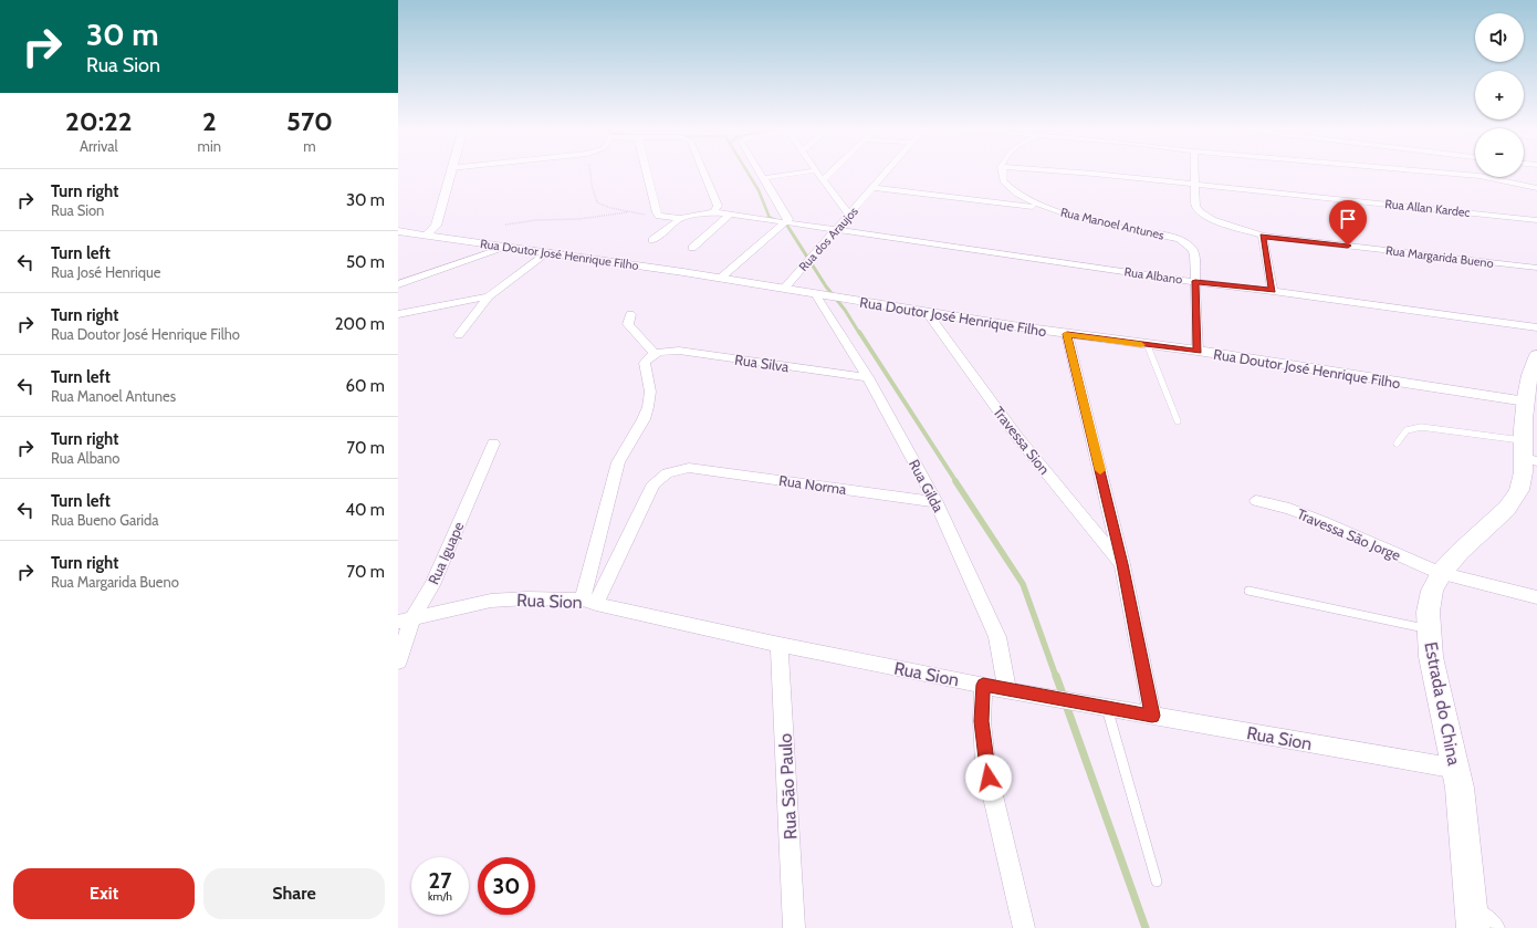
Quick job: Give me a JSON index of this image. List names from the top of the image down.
{
  "streets": {
    "main road": ["Estrada do China"],
    "street": [
      "Rua Allan Kardec",
      "Rua Manoel Antunes",
      "Rua dos Araujos",
      "Rua Doutor José Henrique Filho",
      "Rua Margarida Bueno",
      "Rua Albano",
      "Rua Silva",
      "Travessa Sion",
      "Rua Norma",
      "Rua Gilda",
      "Travessa São Jorge",
      "Rua Iguape",
      "Rua Sion",
      "Rua Sāo Paulo"
    ]
  },
  "crossings": [
    ["Rua Allan Kardec", "Rua Margarida Bueno"],
    ["Rua Manoel Antunes", "Rua Doutor José Henrique Filho"],
    ["Rua Manoel Antunes", "Rua Albano"],
    ["Rua dos Araujos", "Rua Doutor José Henrique Filho"],
    ["Rua dos Araujos", "Rua Albano"],
    ["Rua Doutor José Henrique Filho", "Travessa Sion"],
    ["Rua Doutor José Henrique Filho", "Rua Gilda"],
    ["Rua Doutor José Henrique Filho", "Estrada do China"],
    ["Rua Silva", "Rua Gilda"],
    ["Rua Norma", "Rua Gilda"],
    ["Rua Norma", "Rua Sion"],
    ["Rua Gilda", "Rua Sion"],
    ["Travessa São Jorge", "Estrada do China"],
    ["Rua Iguape", "Rua Sion"],
    ["Rua Sion", "Estrada do China"],
    ["Rua Sion", "Rua Sāo Paulo"]
  ],
  "page": {
    "turn": ["30 m", "Rua Sion"],
    "map_buttons": ["+", "−"],
    "eta": [
      "20:22",
      "Arrival",
      "2",
      "min",
      "570",
      "m"
    ],
    "list": [
      {
        "name": "Turn right",
        "note": "Rua Sion",
        "value": "30 m"
      },
      {
        "name": "Turn left",
        "note": "Rua José Henrique",
        "value": "50 m"
      },
      {
        "name": "Turn right",
        "note": "Rua Doutor José Henrique Filho",
        "value": "200 m"
      },
      {
        "name": "Turn left",
        "note": "Rua Manoel Antunes",
        "value": "60 m"
      },
      {
        "name": "Turn right",
        "note": "Rua Albano",
        "value": "70 m"
      },
      {
        "name": "Turn left",
        "note": "Rua Bueno Garida",
        "value": "40 m"
      },
      {
        "name": "Turn right",
        "note": "Rua Margarida Bueno",
        "value": "70 m"
      }
    ],
    "speed": "27 km/h",
    "limit": "30",
    "buttons": ["Exit", "Share"]
  }
}
